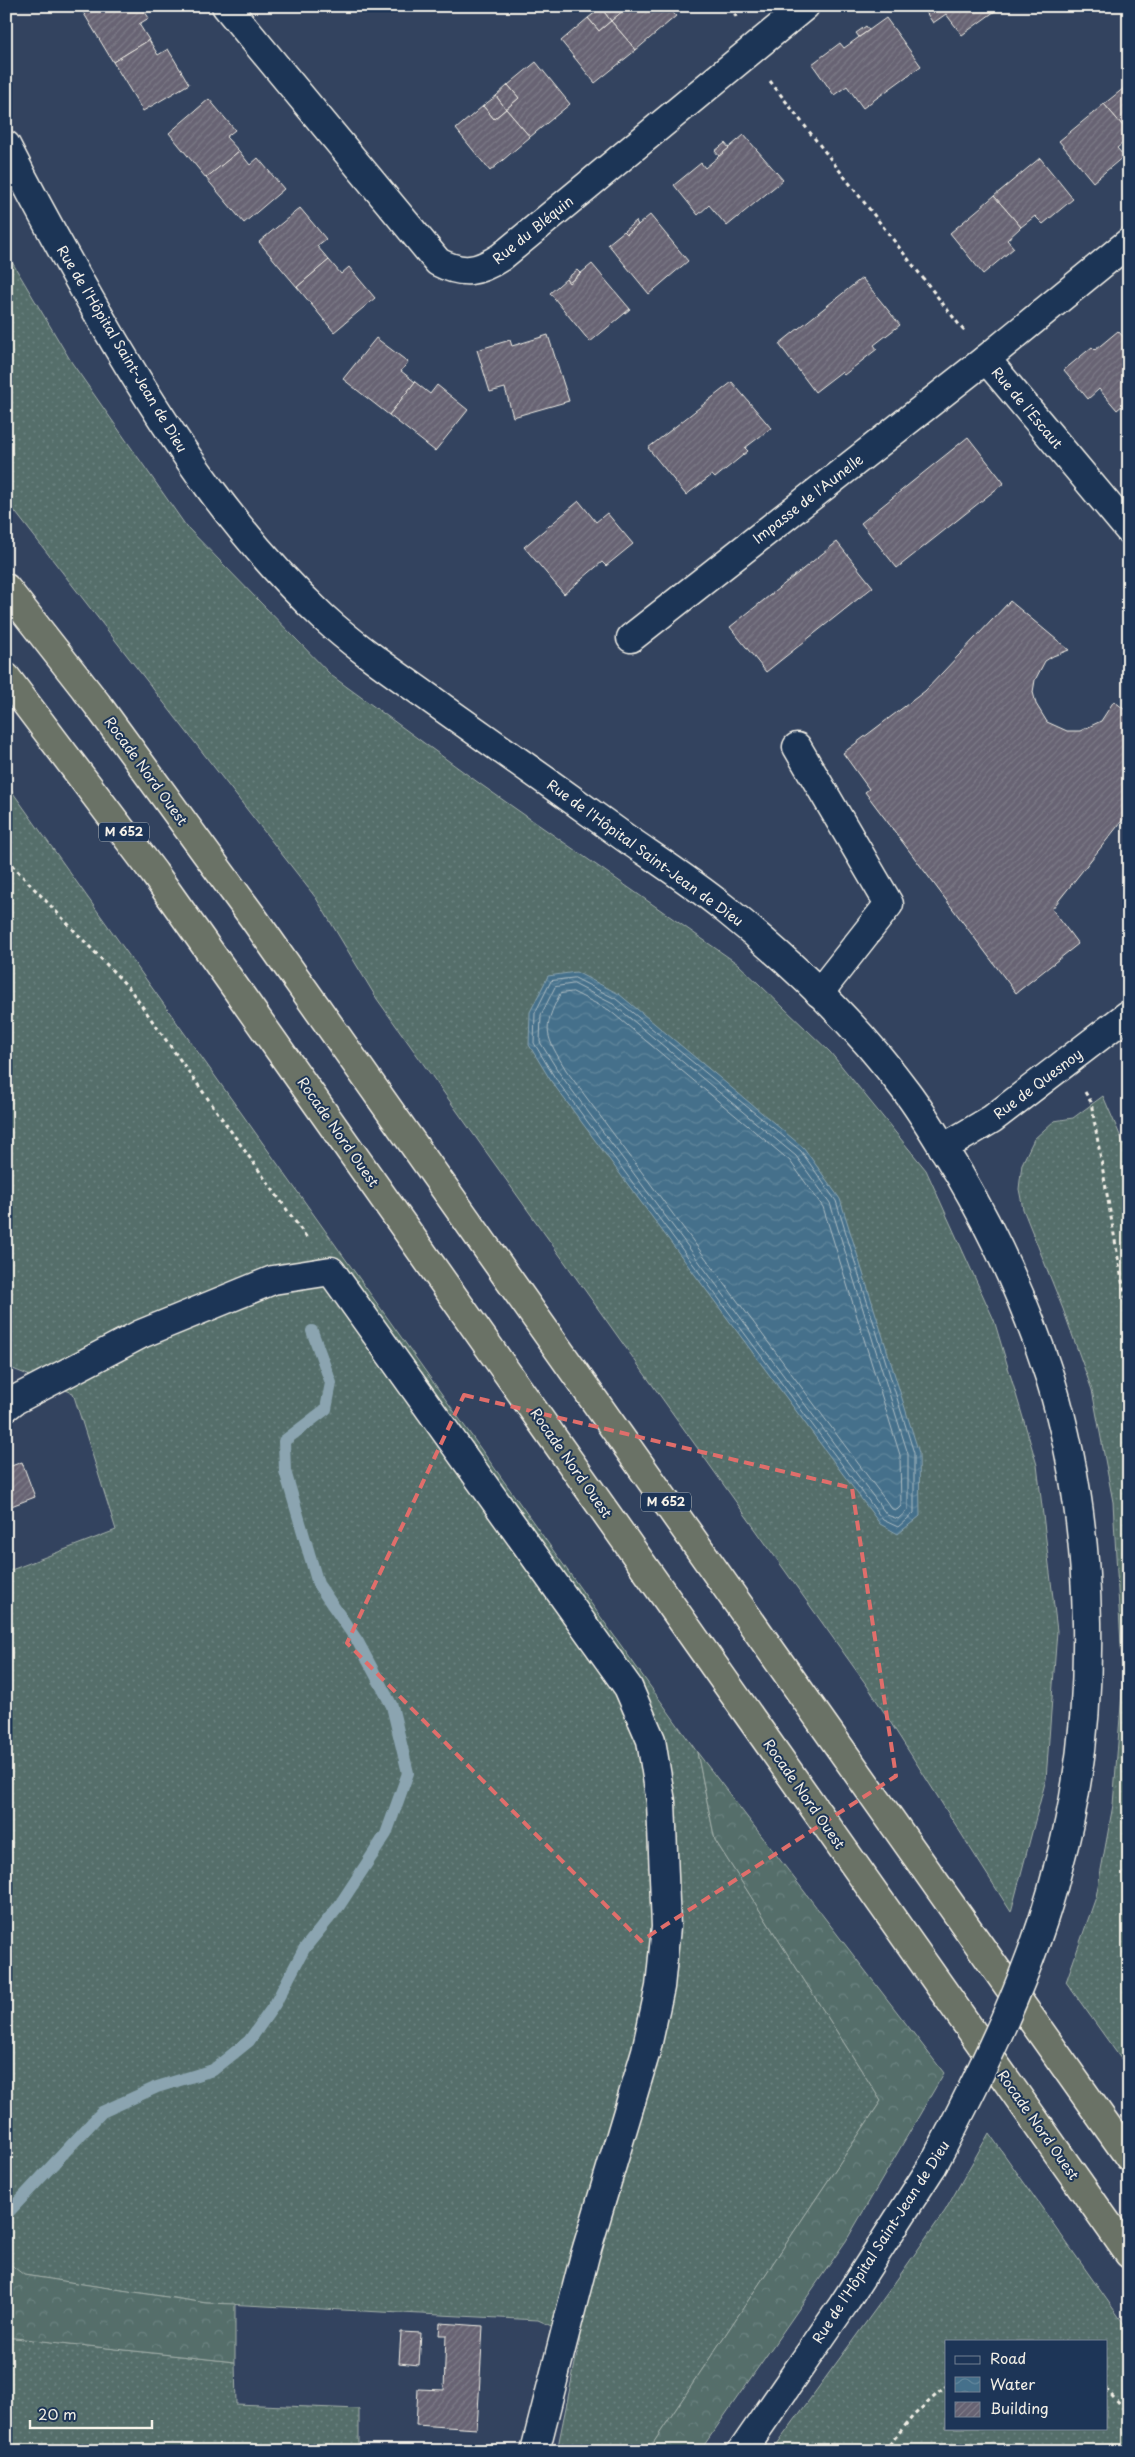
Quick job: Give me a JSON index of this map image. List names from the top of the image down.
{
  "streets": {
    "highway": ["Rocade Nord Ouest", "M 652"],
    "street": [
      "Rue du Bléquin",
      "Rue de l'Hôpital Saint-Jean de Dieu",
      "Rue de l'Escaut",
      "Impasse de l'Aunelle",
      "Rue de Quesnoy"
    ]
  },
  "crossings": [
    ["Rue de l'Hôpital Saint-Jean de Dieu", "Rue de Quesnoy"],
    ["Rue de l'Escaut", "Impasse de l'Aunelle"]
  ],
  "legend": ["Road", "Water", "Building"],
  "scale_bar": "20 m"
}
